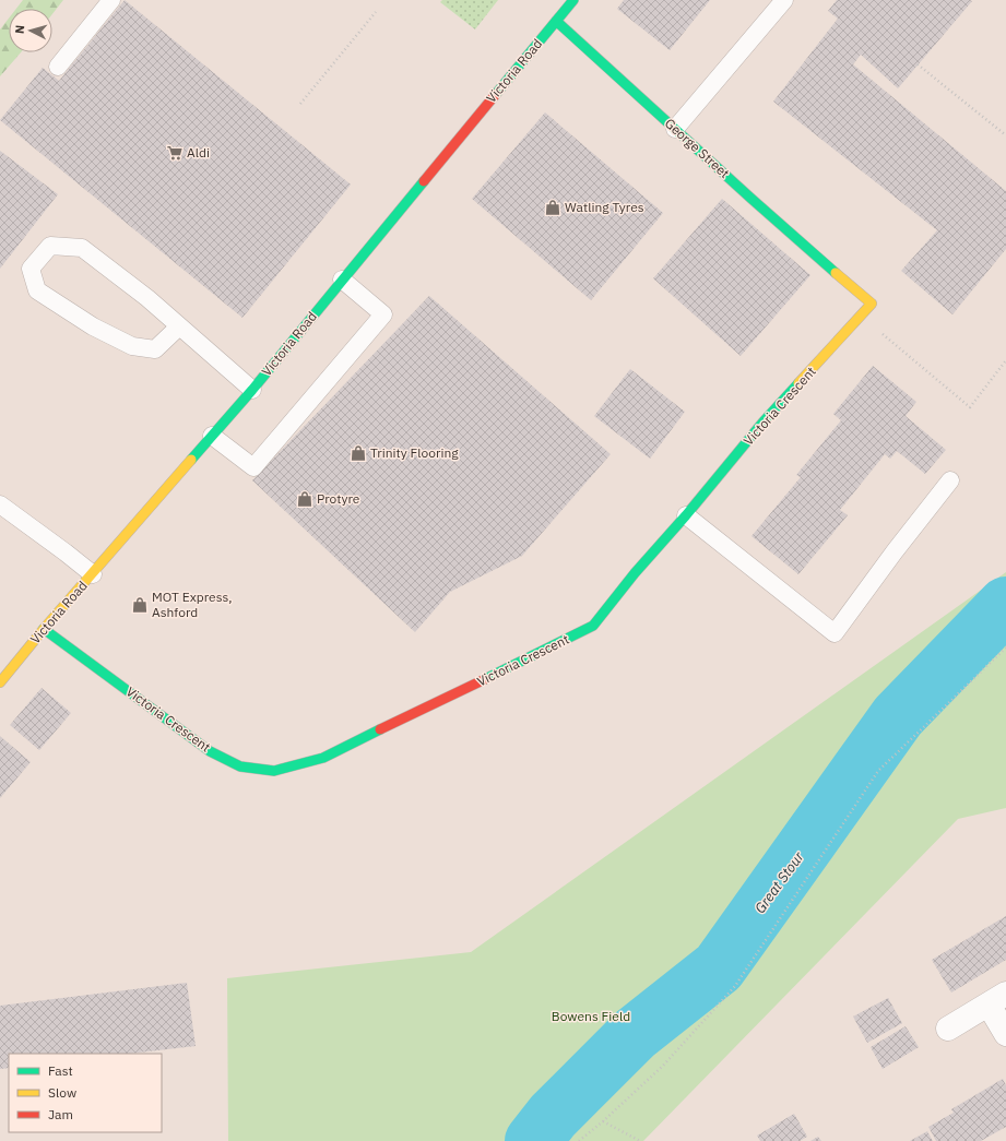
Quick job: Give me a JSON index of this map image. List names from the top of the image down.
{
  "streets": {
    "street": ["Victoria Road", "George Street", "Victoria Crescent"]
  },
  "crossings": [
    ["Victoria Road", "George Street"],
    ["Victoria Road", "Victoria Crescent"],
    ["George Street", "Victoria Crescent"]
  ],
  "water": ["Great Stour"],
  "parks": ["Bowens Field"],
  "places": {
    "supermarket": ["Aldi"],
    "shop": [
      "Watling Tyres",
      "Trinity Flooring",
      "Protyre",
      "MOT Express, Ashford"
    ]
  },
  "legend": ["Fast", "Slow", "Jam"],
  "north": "left"
}
